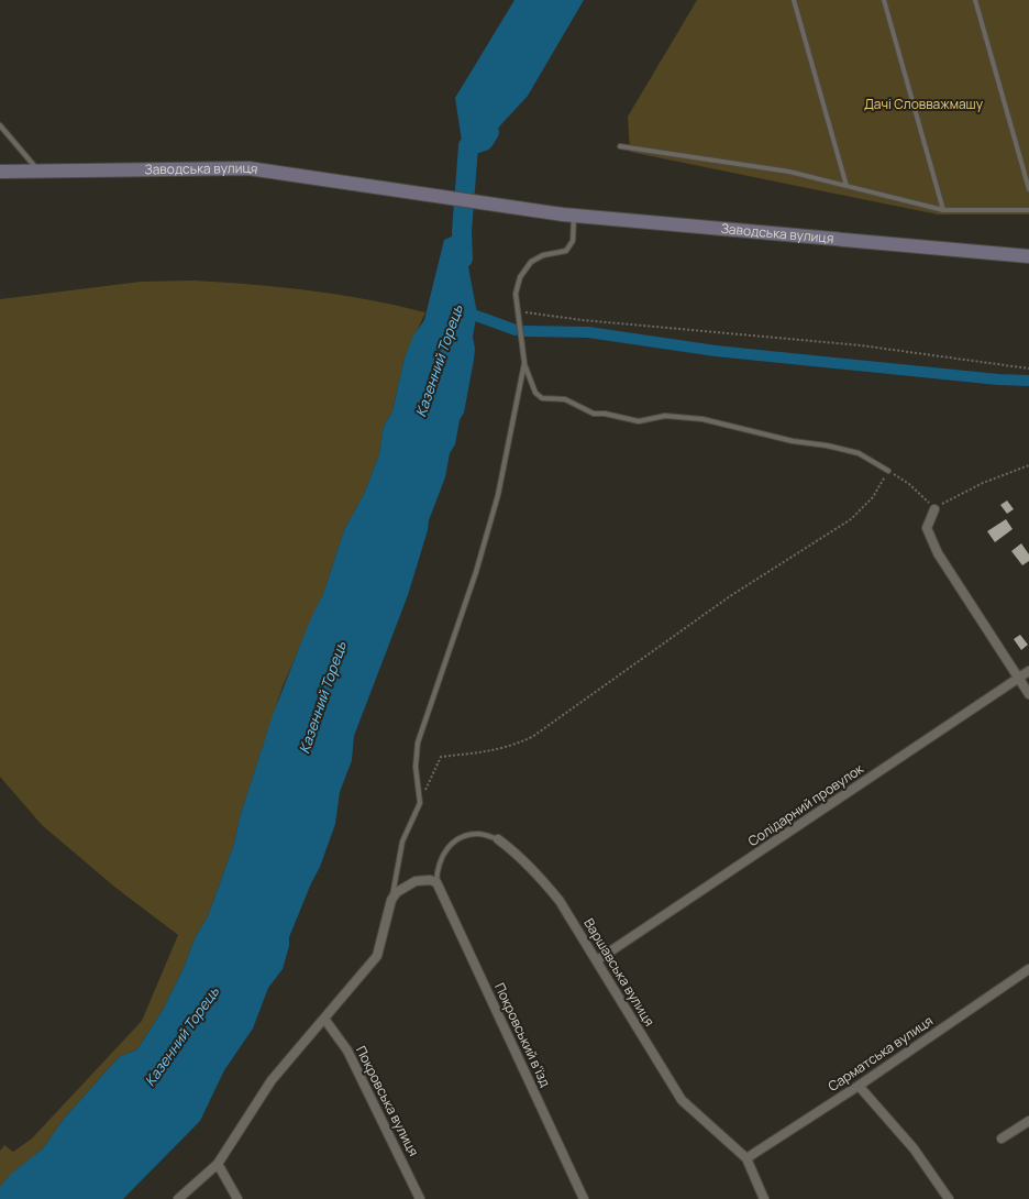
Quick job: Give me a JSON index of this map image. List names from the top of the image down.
{
  "streets": {
    "street": [
      "Заводська вулиця",
      "Солідарний провулок",
      "Варшавська вулиця",
      "Покровський в'їзд",
      "Сарматська вулиця",
      "Покровська вулиця"
    ]
  },
  "crossings": [
    ["Солідарний провулок", "Варшавська вулиця"],
    ["Варшавська вулиця", "Покровський в'їзд"],
    ["Варшавська вулиця", "Сарматська вулиця"]
  ],
  "water": ["Казенний Торець"],
  "parks": ["Дачі Словважмашу"]
}
